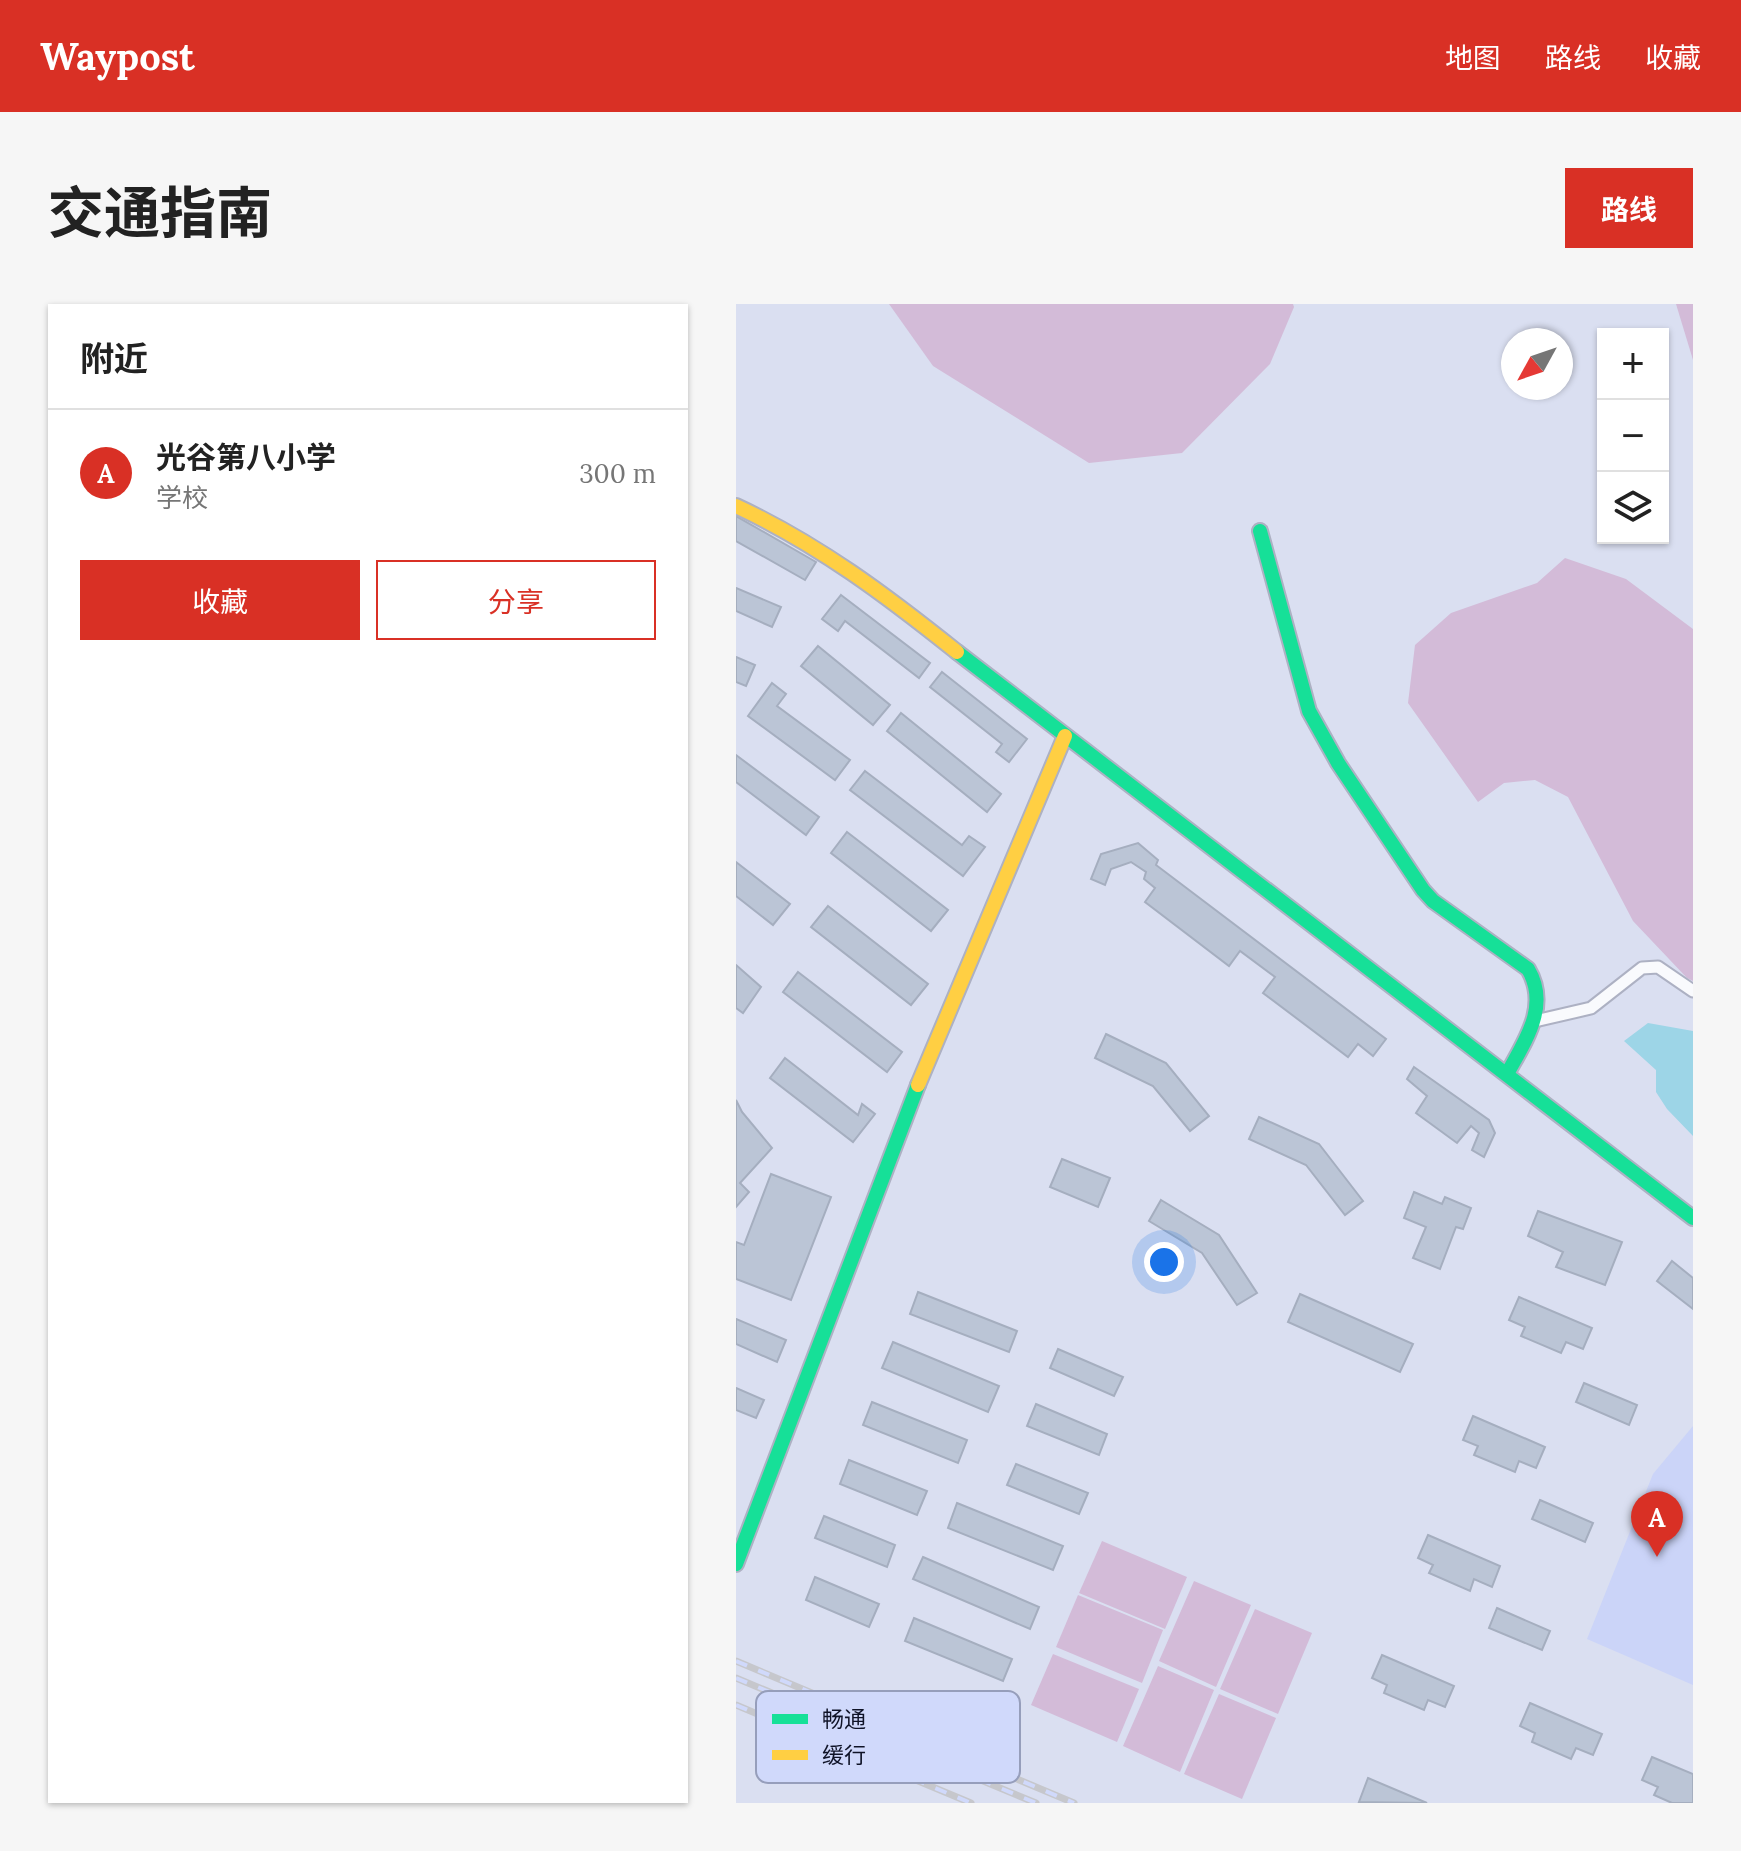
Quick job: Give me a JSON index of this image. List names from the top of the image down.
{
  "legend": ["畅通", "缓行"],
  "north": "bottom left",
  "page": {
    "header": "Waypost",
    "nav": ["地图", "路线", "收藏"],
    "title": "交通指南",
    "buttons": [
      "路线",
      ["收藏", "分享"]
    ],
    "heading": "附近",
    "map_buttons": ["+", "−"],
    "list": [
      {
        "mark": "A",
        "name": "光谷第八小学",
        "note": "学校",
        "value": "300 m"
      }
    ],
    "pins": "A"
  }
}
